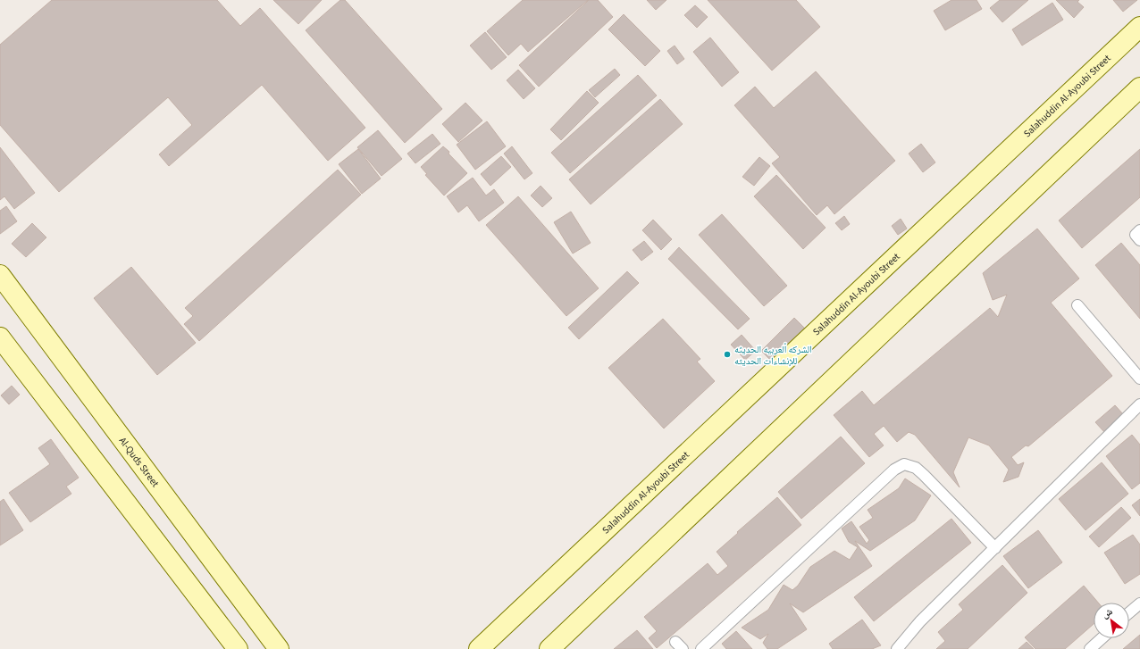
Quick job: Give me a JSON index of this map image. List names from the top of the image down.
{
  "streets": {
    "street": ["Salahuddin Al-Ayoubi Street", "Al-Quds Street"]
  },
  "places": ["الشركه ألعربيه الحديثه للإنشاءات الحديثه"],
  "north": "top left"
}
